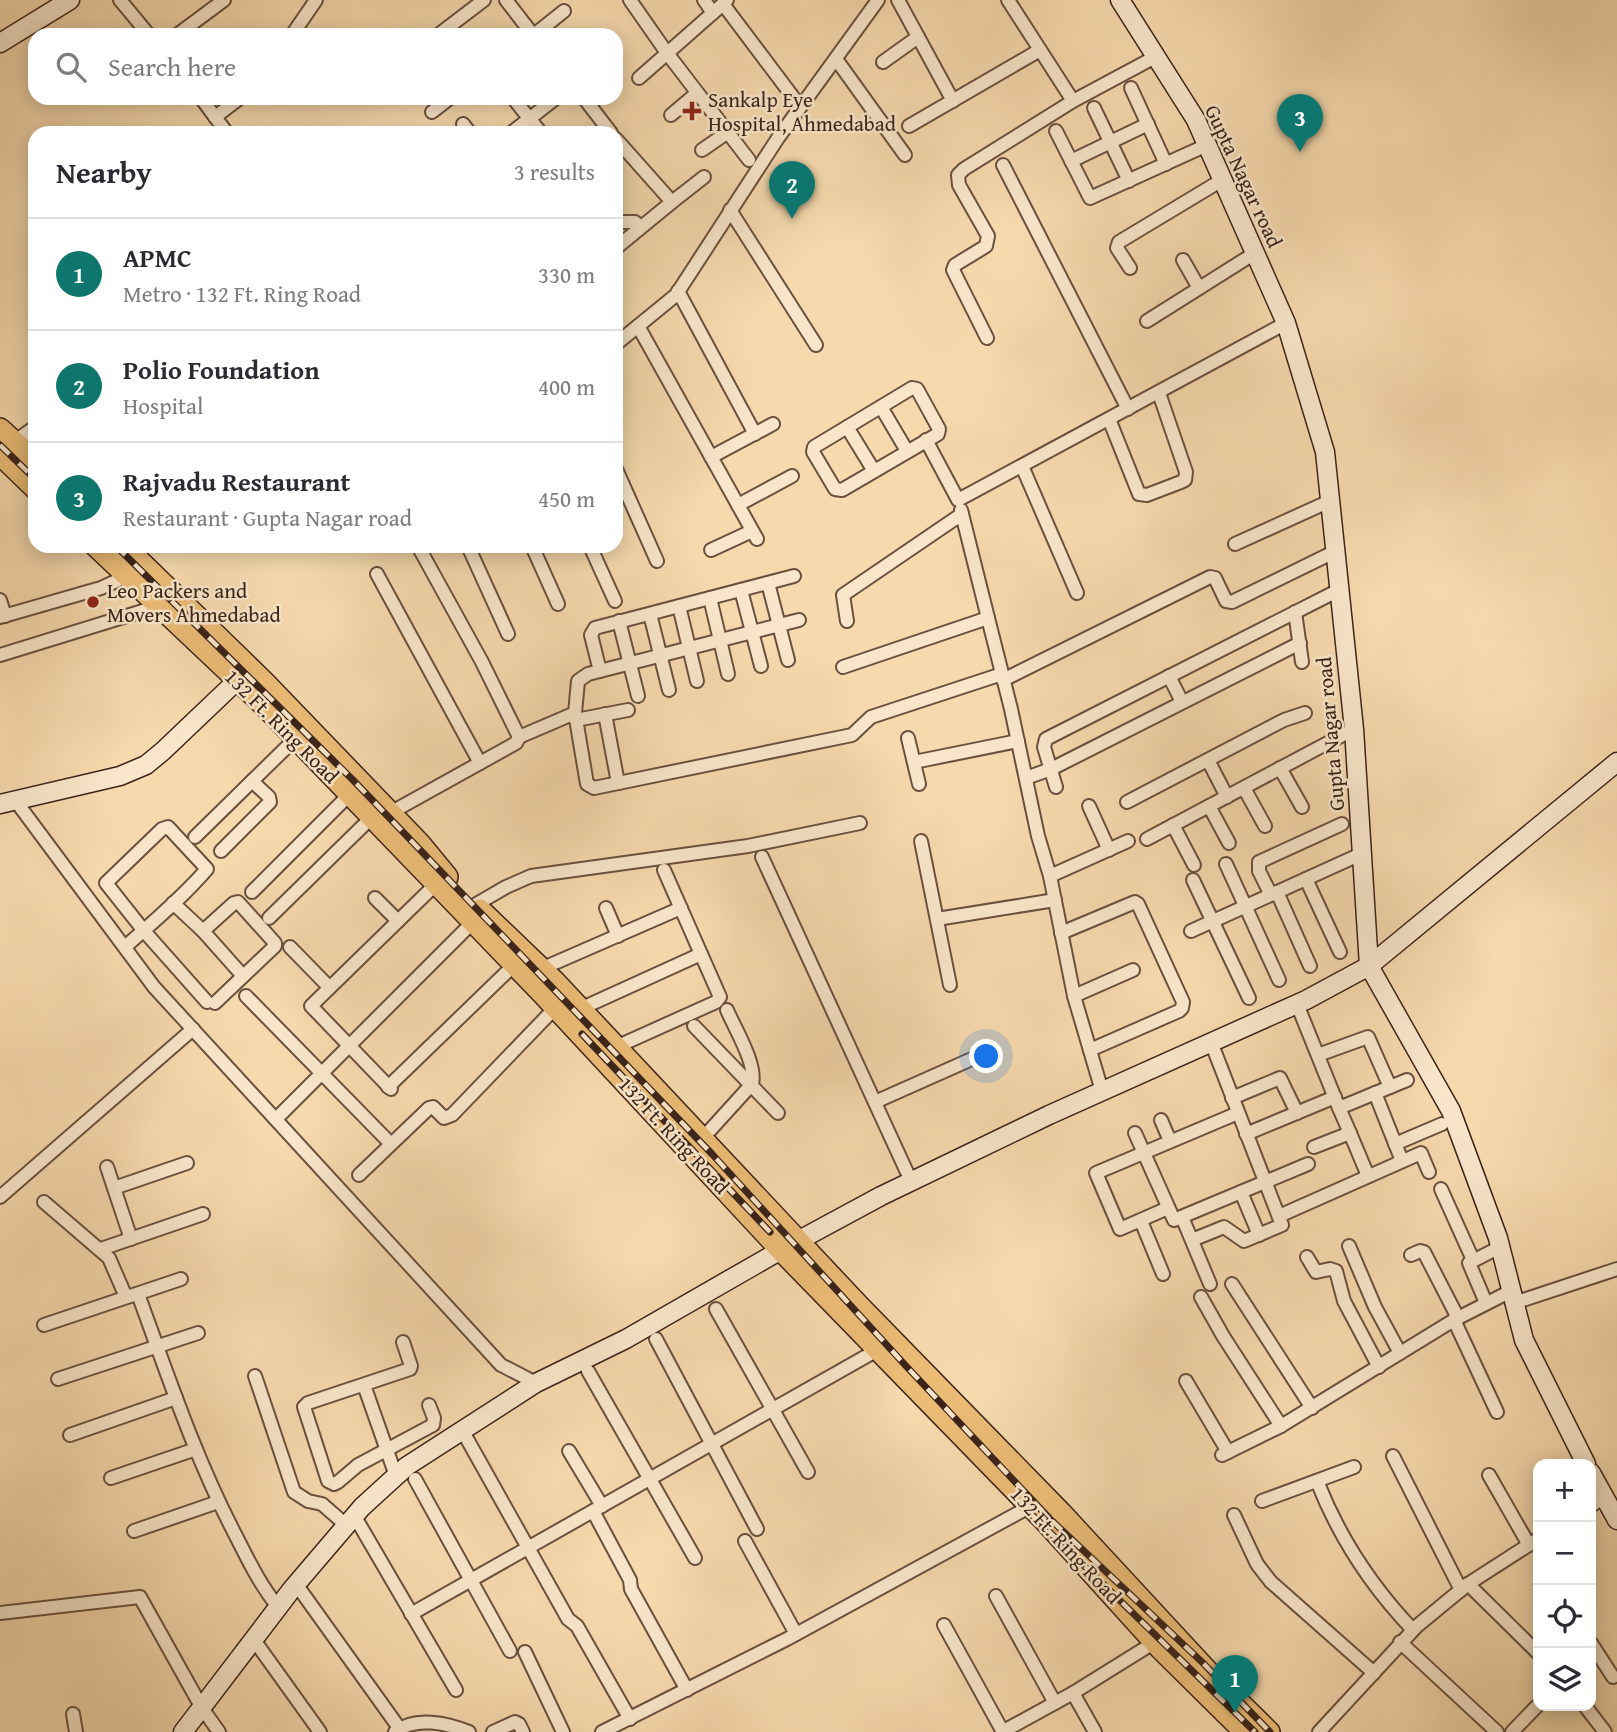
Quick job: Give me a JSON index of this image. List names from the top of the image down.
{
  "streets": {
    "main road": ["132 Ft. Ring Road"],
    "street": ["Gupta Nagar road"]
  },
  "places": {
    "health": ["Sankalp Eye Hospital, Ahmedabad"],
    "other": ["Leo Packers and Movers Ahmedabad"]
  },
  "page": {
    "search": "Search here",
    "pins": ["3", "2", "1"],
    "heading": ["Nearby", "3 results"],
    "list": [
      {
        "mark": "1",
        "name": "APMC",
        "note": "Metro · 132 Ft. Ring Road",
        "value": "330 m"
      },
      {
        "mark": "2",
        "name": "Polio Foundation",
        "note": "Hospital",
        "value": "400 m"
      },
      {
        "mark": "3",
        "name": "Rajvadu Restaurant",
        "note": "Restaurant · Gupta Nagar road",
        "value": "450 m"
      }
    ],
    "map_buttons": ["+", "−"]
  }
}
